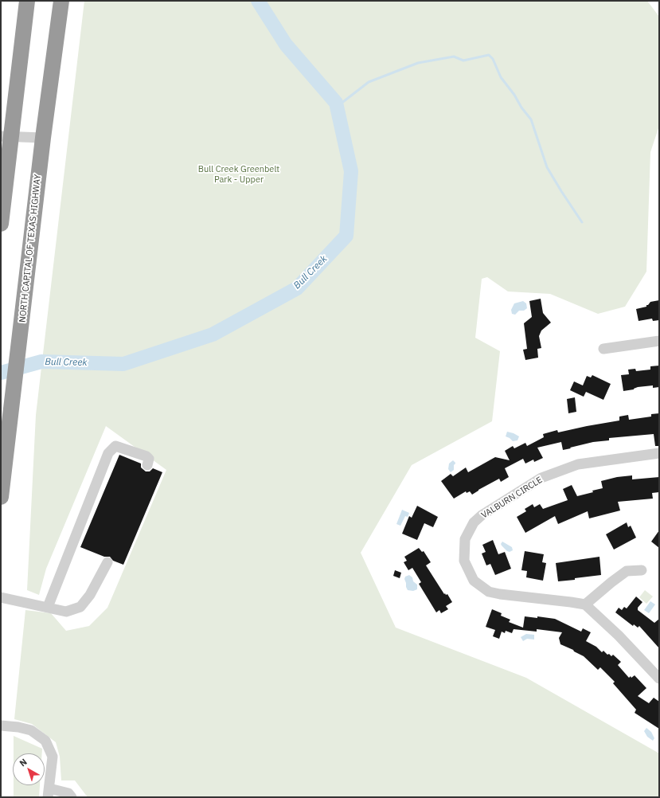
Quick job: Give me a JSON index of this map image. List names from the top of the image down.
{
  "streets": {
    "highway": ["NORTH CAPITAL OF TEXAS HIGHWAY"],
    "street": ["VALBURN CIRCLE"]
  },
  "water": ["Bull Creek"],
  "parks": ["Bull Creek Greenbelt Park - Upper"],
  "north": "top left"
}
